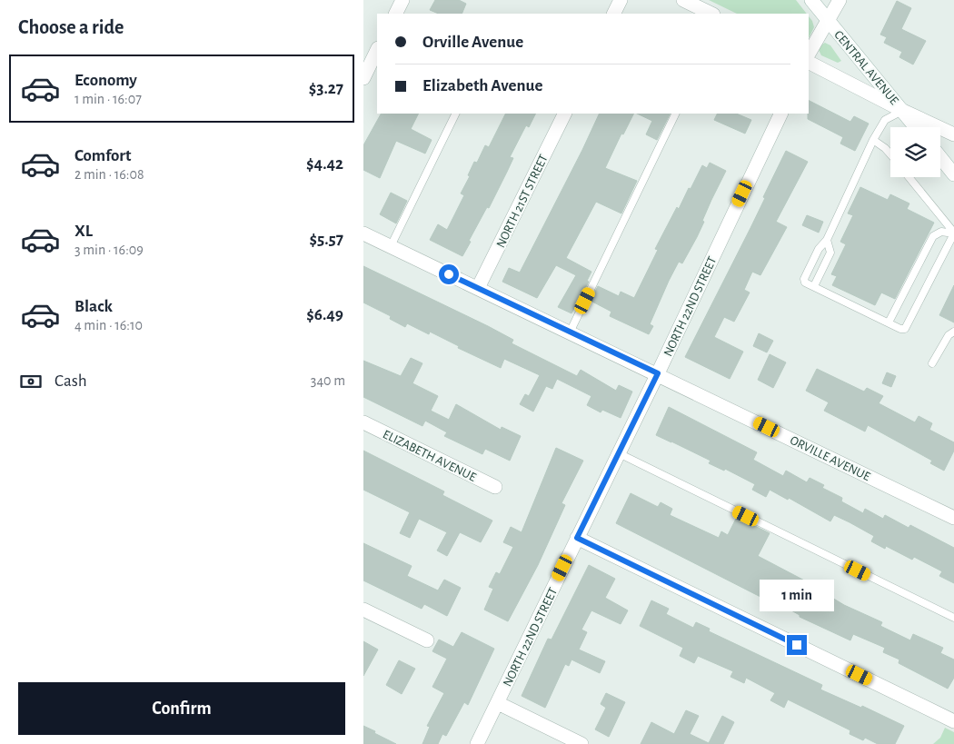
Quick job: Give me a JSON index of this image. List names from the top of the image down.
{
  "streets": {
    "street": [
      "CENTRAL AVENUE",
      "NORTH 21ST STREET",
      "NORTH 22ND STREET",
      "ELIZABETH AVENUE",
      "ORVILLE AVENUE"
    ]
  },
  "crossings": [
    ["NORTH 21ST STREET", "ORVILLE AVENUE"],
    ["NORTH 22ND STREET", "ORVILLE AVENUE"]
  ],
  "page": {
    "heading": "Choose a ride",
    "banner": ["Orville Avenue", "Elizabeth Avenue"],
    "list": [
      {
        "name": "Economy",
        "note": "1 min · 16:07",
        "value": "$3.27"
      },
      {
        "name": "Comfort",
        "note": "2 min · 16:08",
        "value": "$4.42"
      },
      {
        "name": "XL",
        "note": "3 min · 16:09",
        "value": "$5.57"
      },
      {
        "name": "Black",
        "note": "4 min · 16:10",
        "value": "$6.49"
      }
    ],
    "pay": ["Cash", "340 m"],
    "bubble": "1 min",
    "buttons": "Confirm"
  }
}
